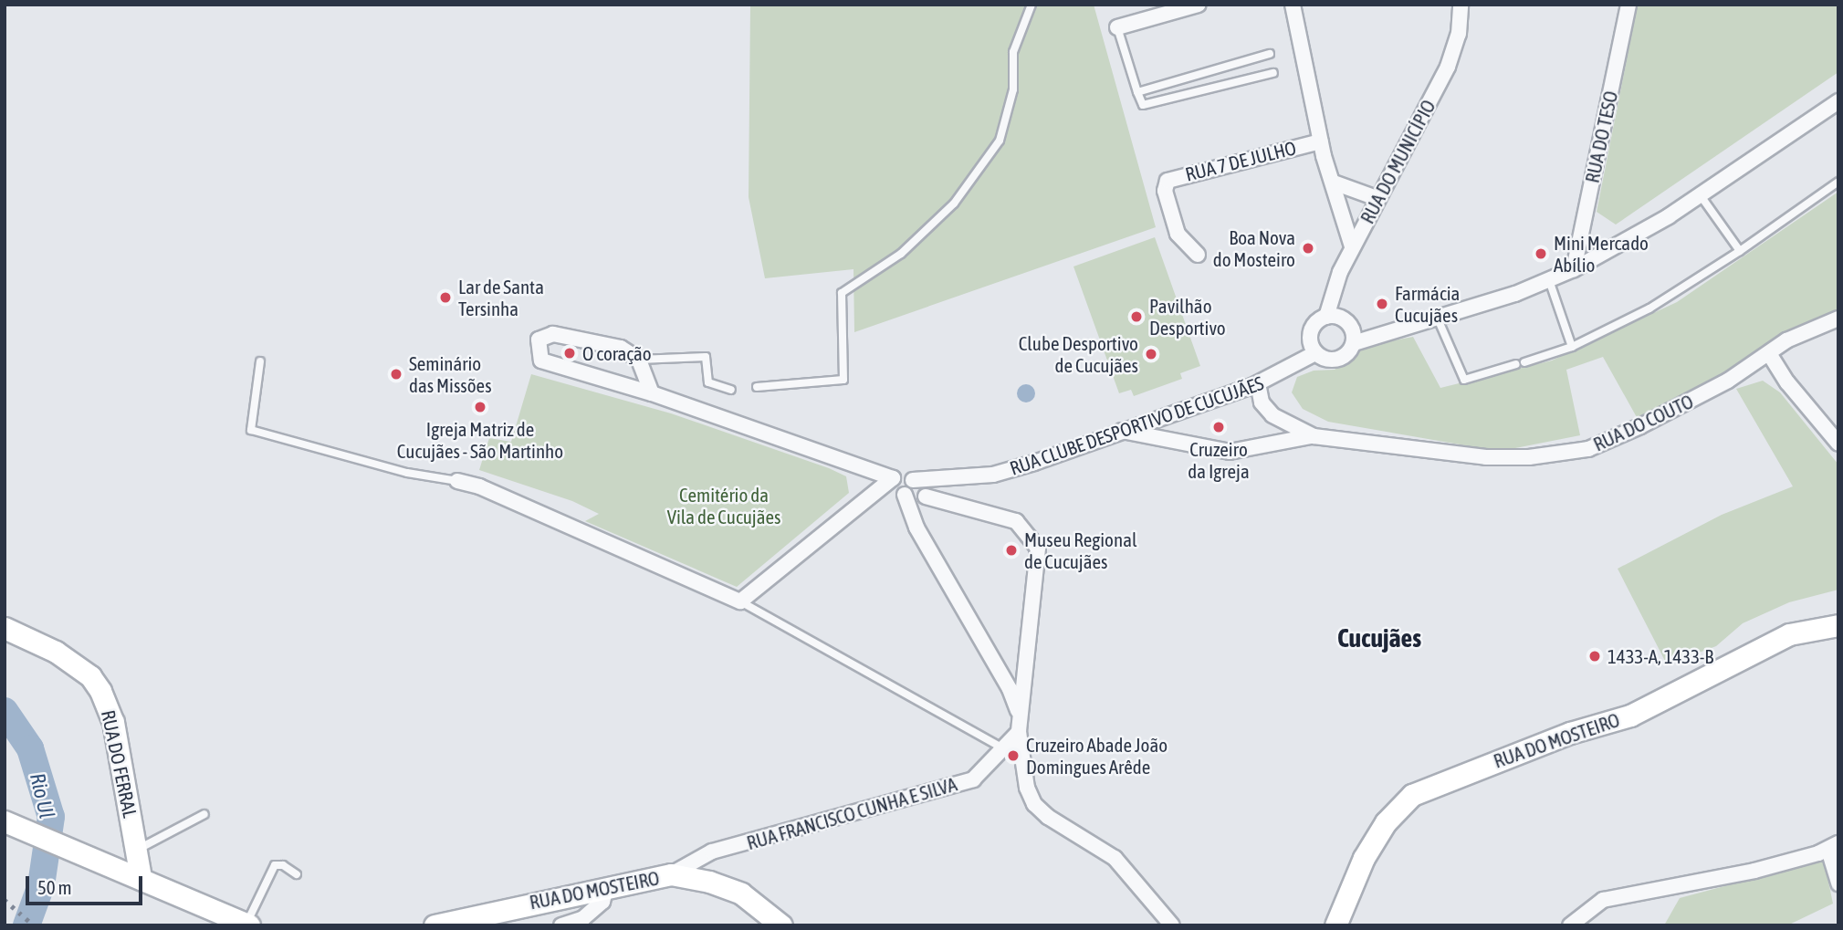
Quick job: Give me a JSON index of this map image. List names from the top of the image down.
{
  "streets": {
    "main road": ["RUA DO MOSTEIRO", "RUA DO FERRAL"],
    "street": [
      "RUA DO TESO",
      "RUA 7 DE JULHO",
      "RUA DO MUNICÍPIO",
      "RUA DO COUTO",
      "RUA CLUBE DESPORTIVO DE CUCUJÃES",
      "RUA FRANCISCO CUNHA E SILVA"
    ]
  },
  "crossings": [
    ["RUA DO MUNICÍPIO", "RUA CLUBE DESPORTIVO DE CUCUJÃES"],
    ["RUA DO COUTO", "RUA CLUBE DESPORTIVO DE CUCUJÃES"],
    ["RUA DO MOSTEIRO", "RUA FRANCISCO CUNHA E SILVA"]
  ],
  "districts": ["Cucujães"],
  "water": ["Rio Ul"],
  "parks": ["Cemitério da Vila de Cucujães"],
  "places": [
    "Boa Nova do Mosteiro",
    "Mini Mercado Abílio",
    "Lar de Santa Tersinha",
    "Farmácia Cucujães",
    "Pavilhão Desportivo",
    "O coração",
    "Clube Desportivo de Cucujães",
    "Seminário das Missões",
    "Igreja Matriz de Cucujães - São Martinho",
    "Cruzeiro da Igreja",
    "Museu Regional de Cucujães",
    "1433-A, 1433-B",
    "Cruzeiro Abade João Domingues Arêde"
  ],
  "scale_bar": "50 m"
}
